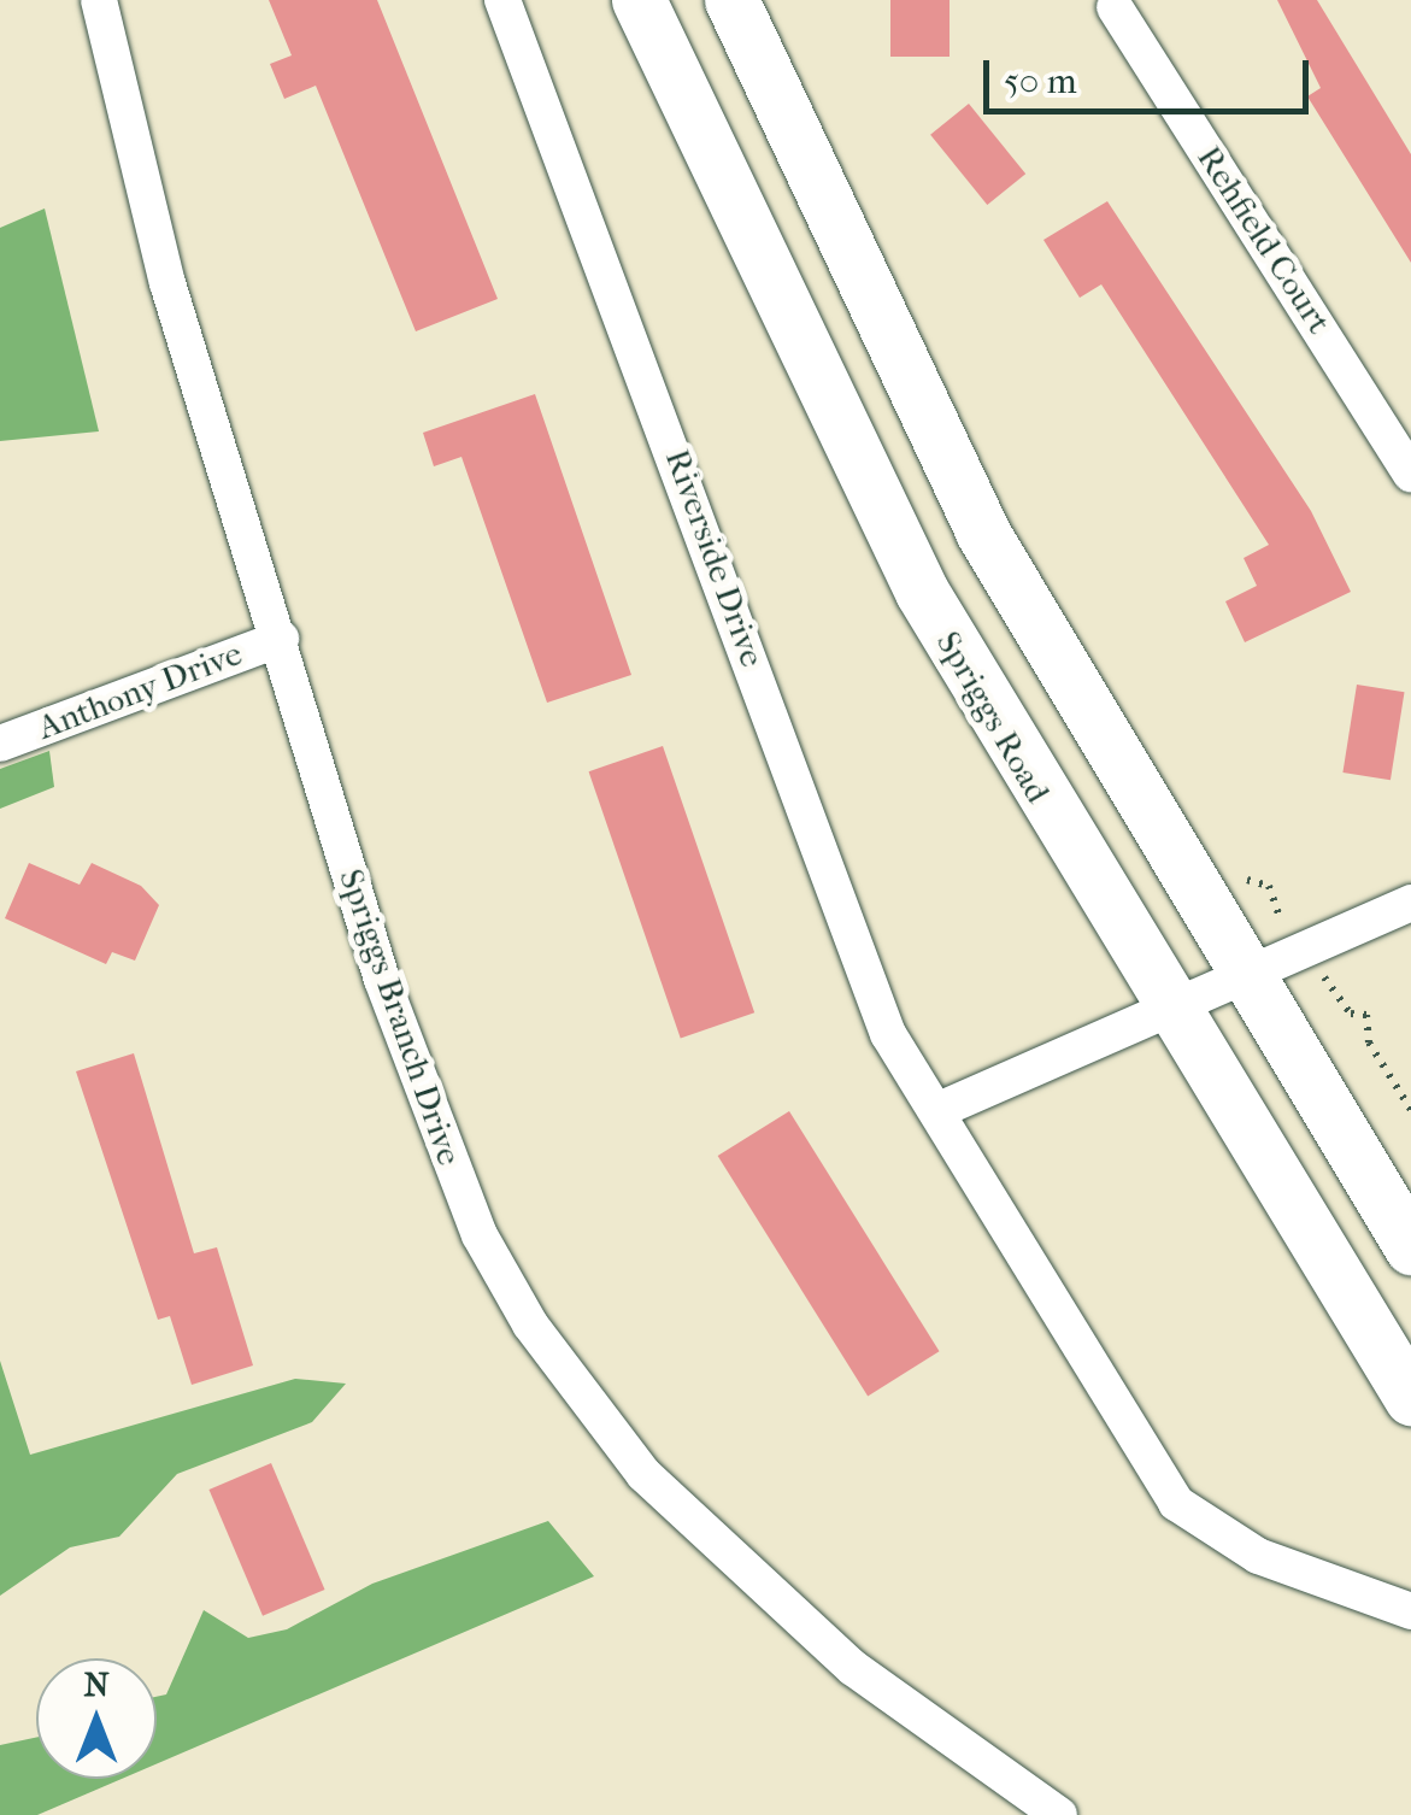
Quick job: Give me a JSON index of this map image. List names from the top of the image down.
{
  "streets": {
    "main road": ["Spriggs Road"],
    "street": [
      "Rehfield Court",
      "Riverside Drive",
      "Anthony Drive",
      "Spriggs Branch Drive"
    ]
  },
  "crossings": [
    ["Anthony Drive", "Spriggs Branch Drive"]
  ],
  "scale_bar": "50 m",
  "north": "top"
}
